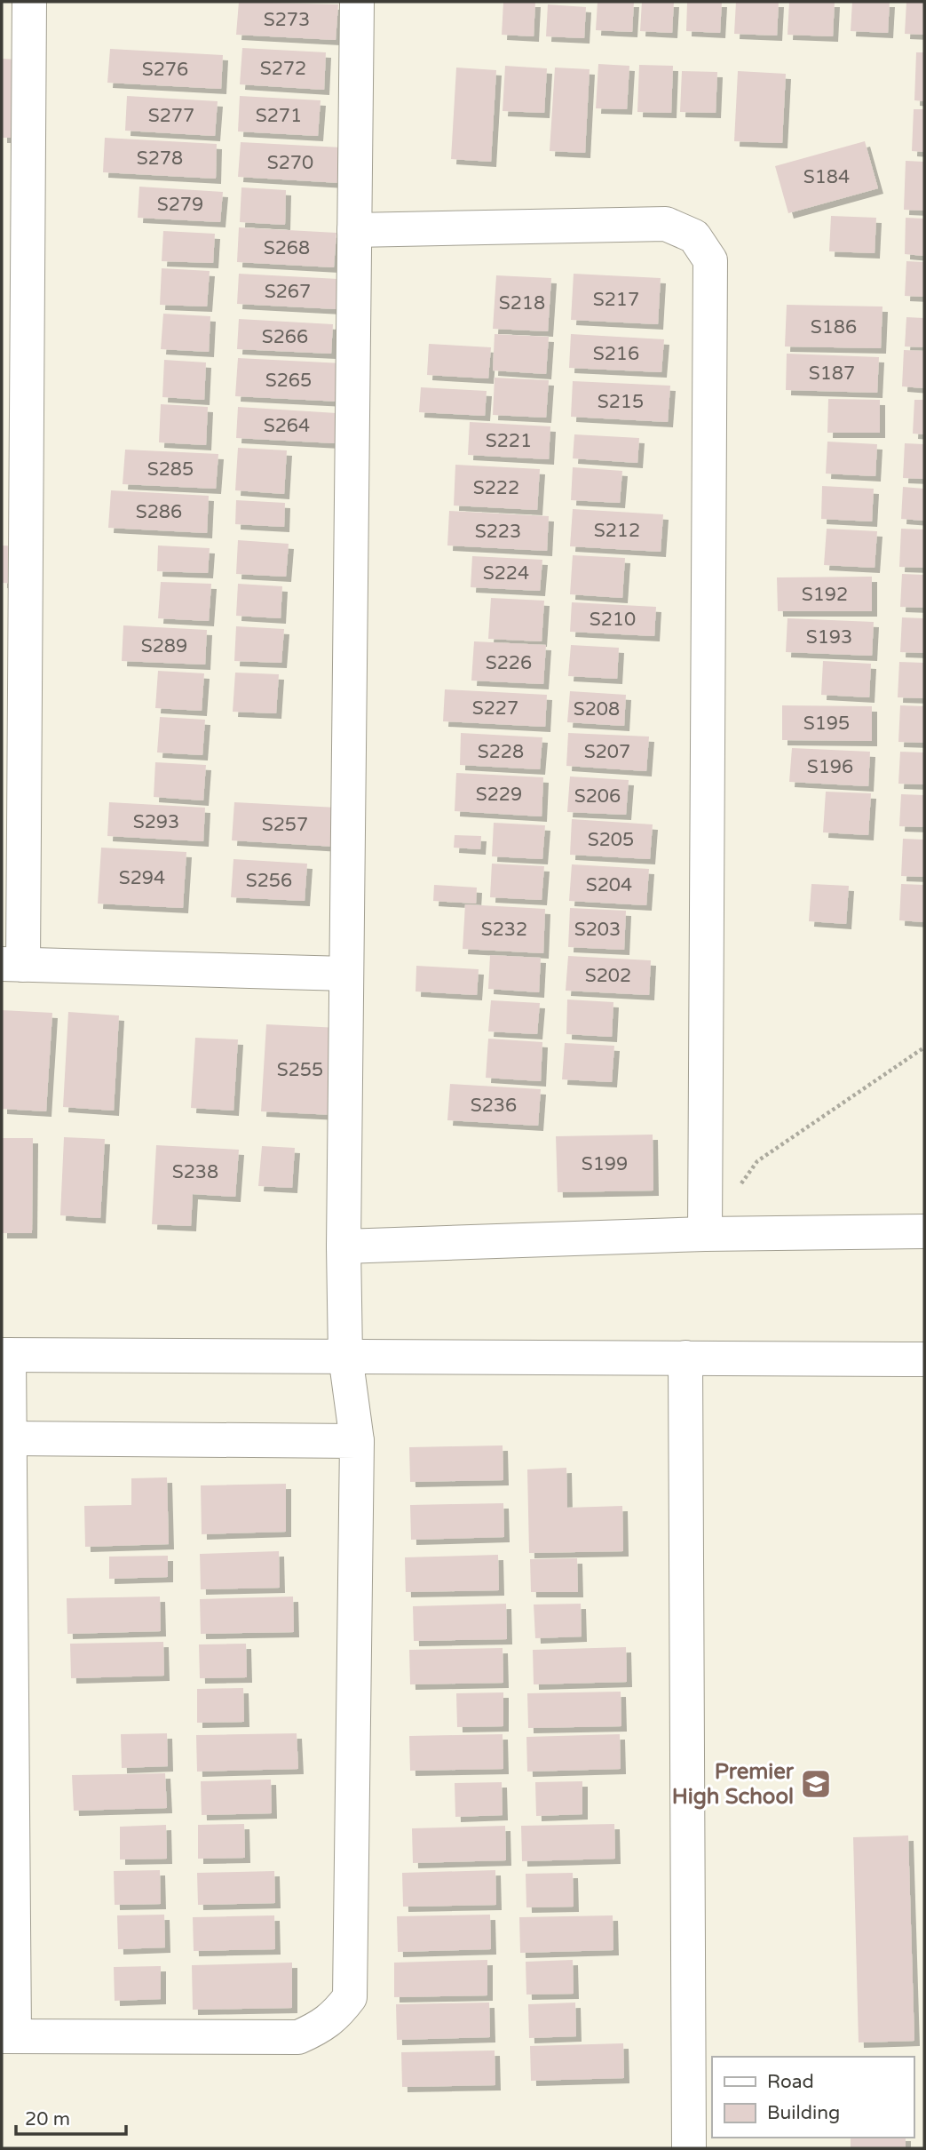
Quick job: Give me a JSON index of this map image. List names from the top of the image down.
{
  "places": {
    "school or university": ["Premier High School"]
  },
  "house_numbers": [
    "S273",
    "S272",
    "S276",
    "S277",
    "S271",
    "S278",
    "S270",
    "S184",
    "S279",
    "S268",
    "S267",
    "S217",
    "S218",
    "S186",
    "S266",
    "S216",
    "S187",
    "S265",
    "S215",
    "S264",
    "S221",
    "S285",
    "S222",
    "S286",
    "S212",
    "S223",
    "S224",
    "S192",
    "S210",
    "S193",
    "S289",
    "S226",
    "S227",
    "S208",
    "S195",
    "S228",
    "S207",
    "S196",
    "S229",
    "S206",
    "S293",
    "S257",
    "S205",
    "S294",
    "S256",
    "S204",
    "S232",
    "S203",
    "S202",
    "S255",
    "S236",
    "S199",
    "S238"
  ],
  "legend": ["Road", "Building"],
  "scale_bar": "20 m"
}
